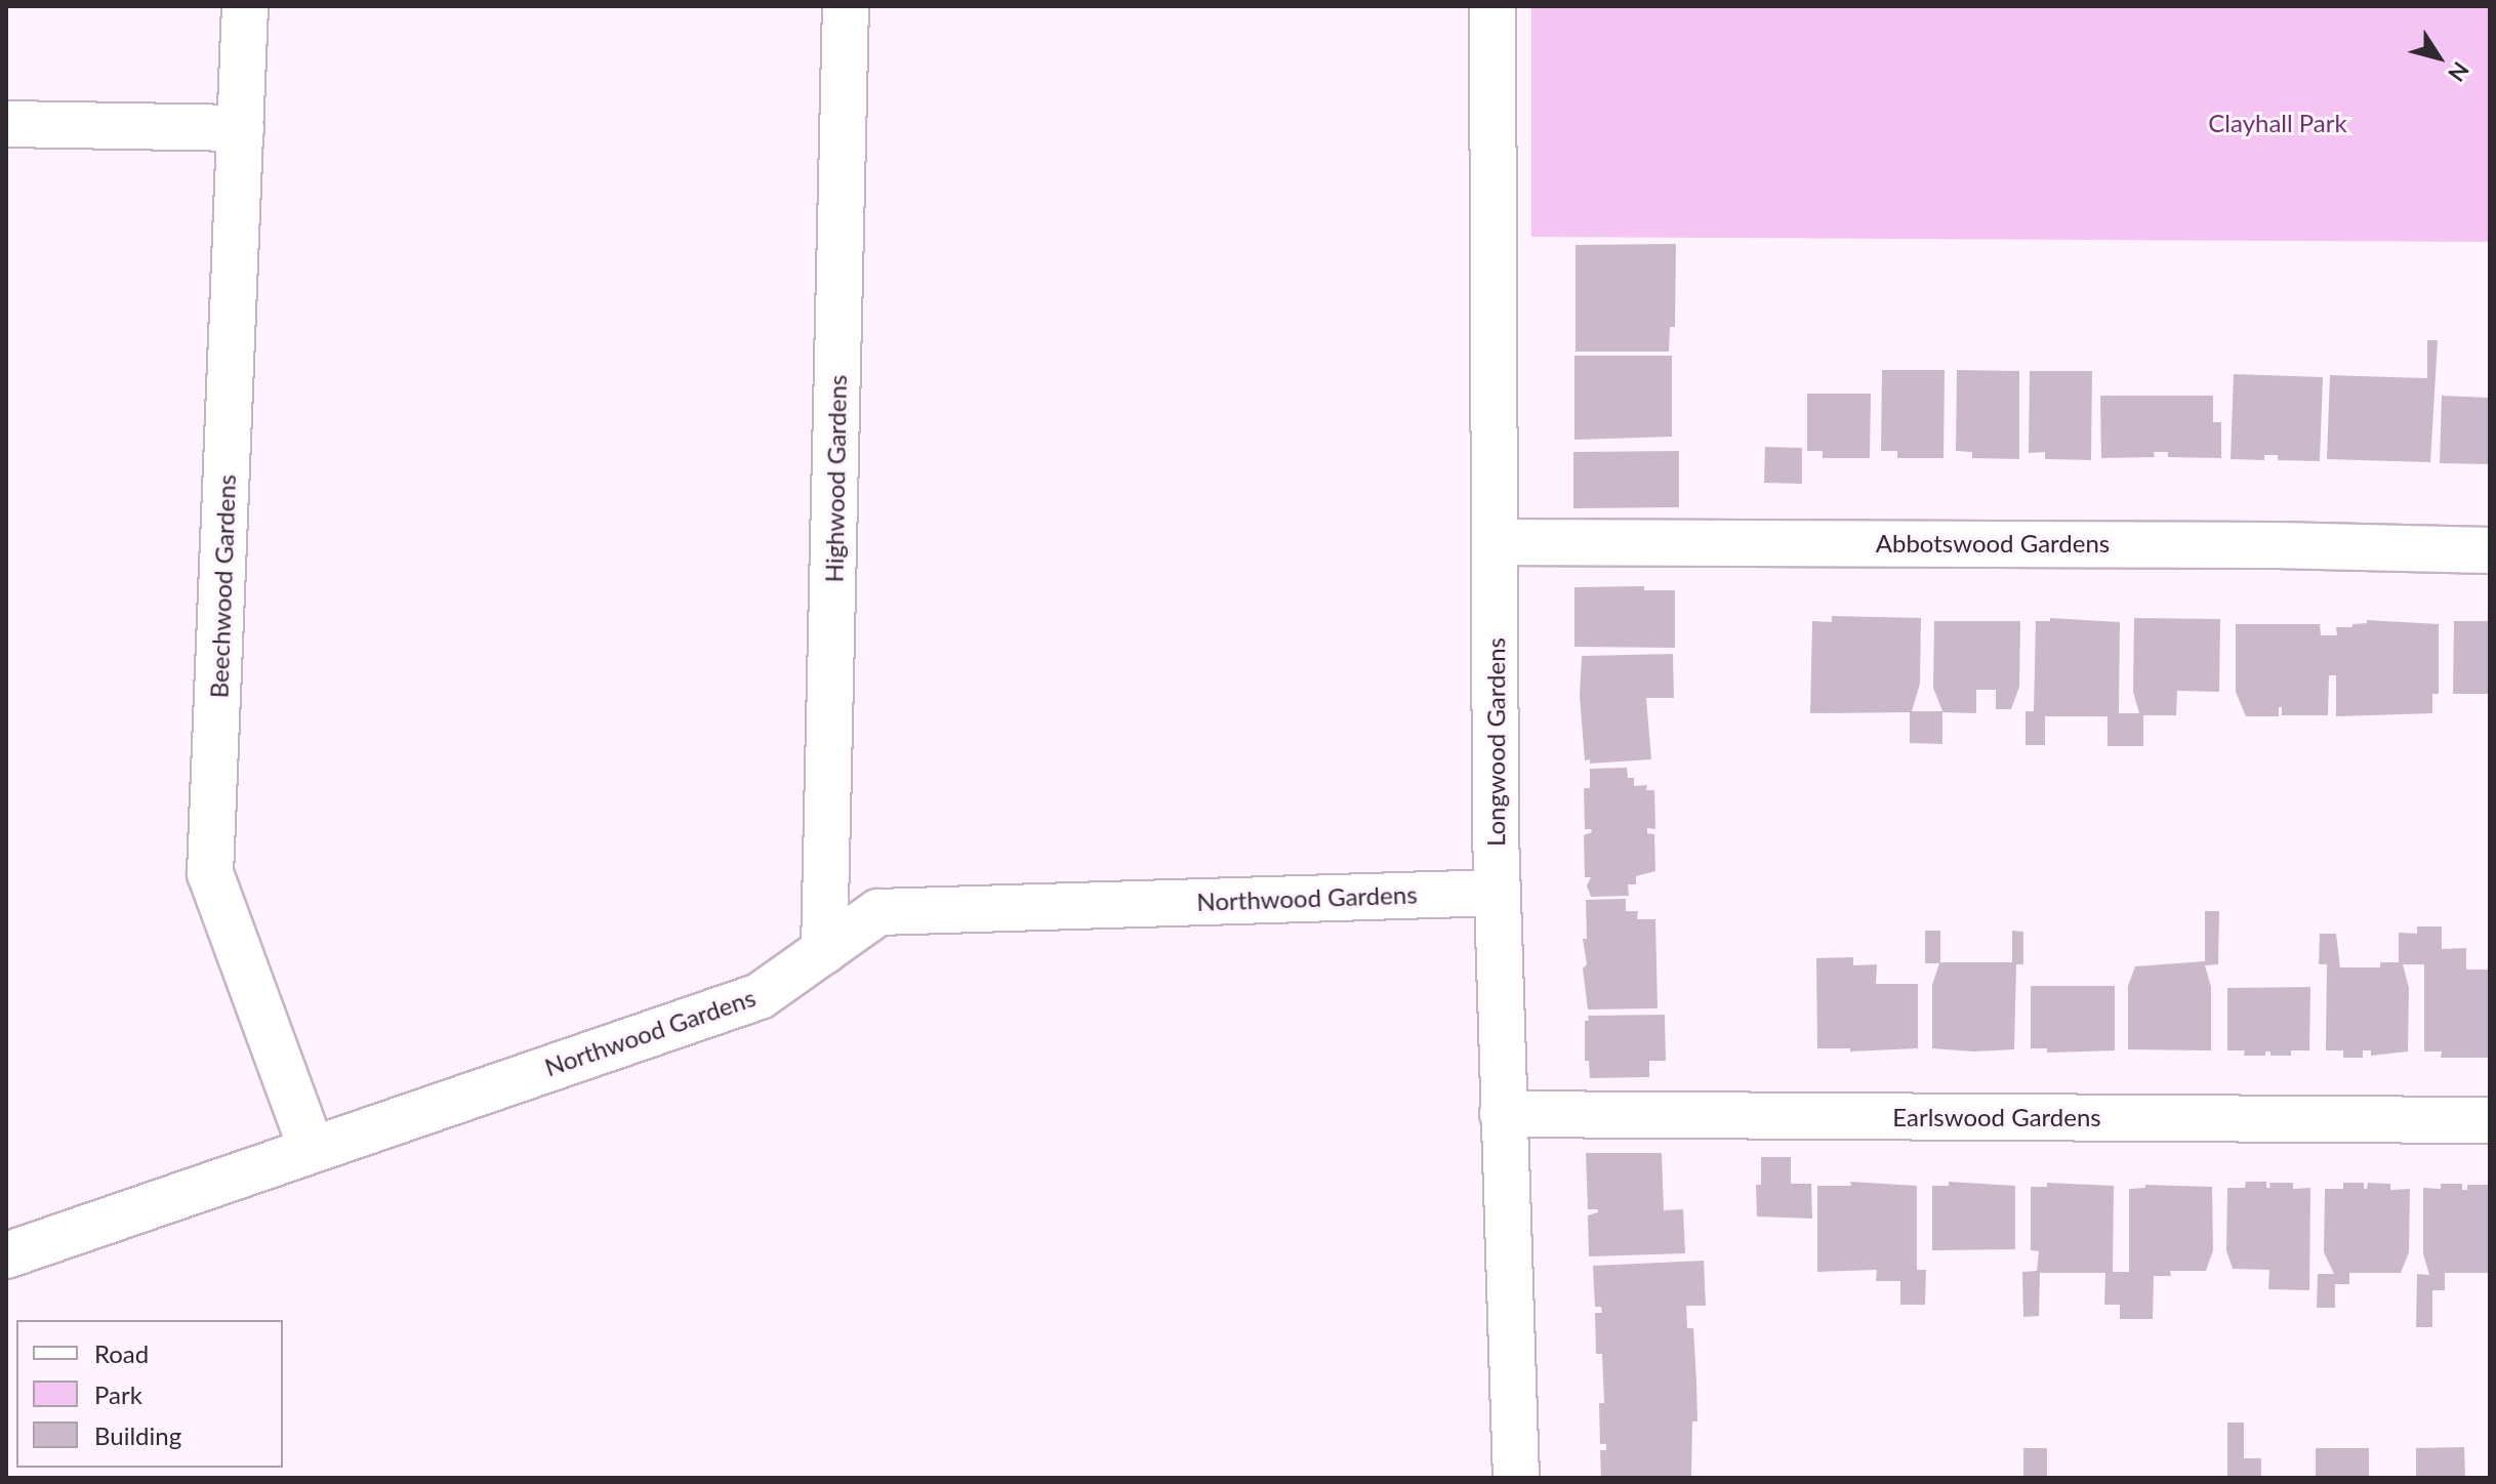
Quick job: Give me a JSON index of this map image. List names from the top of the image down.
{
  "streets": {
    "street": [
      "Highwood Gardens",
      "Abbotswood Gardens",
      "Beechwood Gardens",
      "Longwood Gardens",
      "Northwood Gardens",
      "Earlswood Gardens"
    ]
  },
  "crossings": [
    ["Highwood Gardens", "Northwood Gardens"],
    ["Abbotswood Gardens", "Longwood Gardens"],
    ["Beechwood Gardens", "Northwood Gardens"],
    ["Longwood Gardens", "Northwood Gardens"],
    ["Longwood Gardens", "Earlswood Gardens"]
  ],
  "parks": ["Clayhall Park"],
  "legend": ["Road", "Park", "Building"],
  "north": "bottom right"
}
